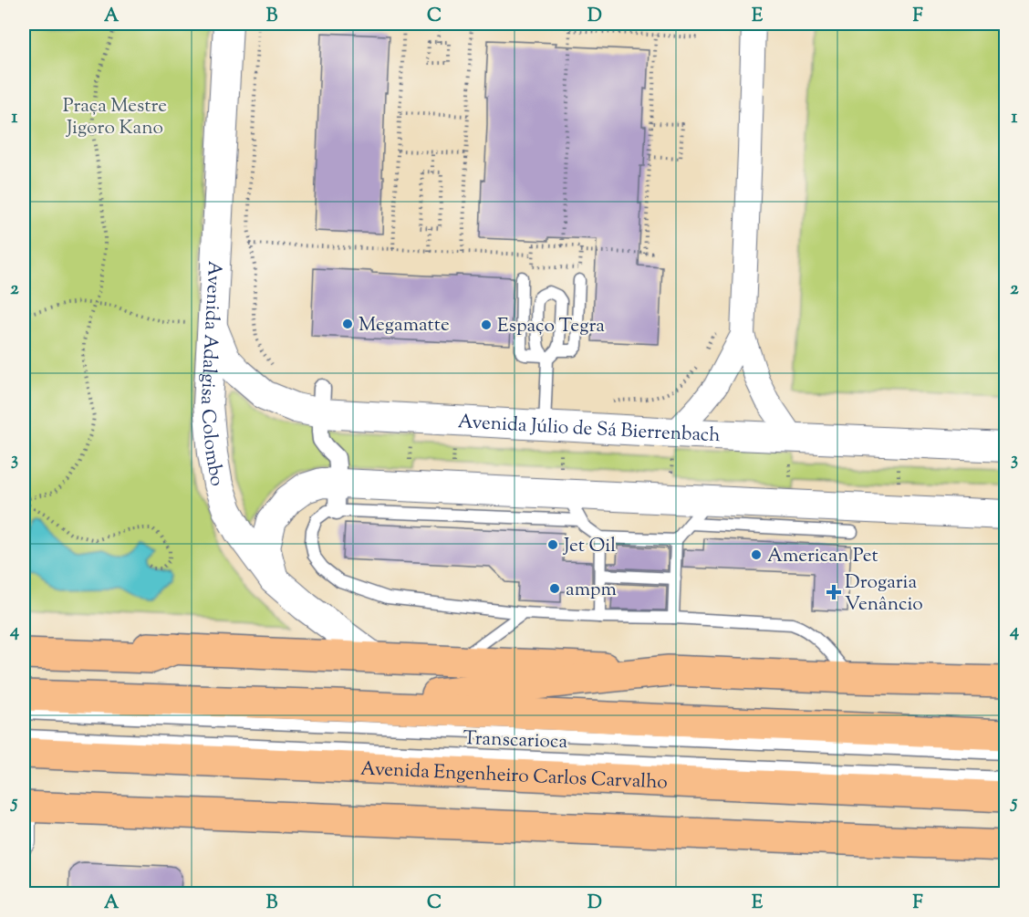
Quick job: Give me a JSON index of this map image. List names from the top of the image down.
{
  "streets": {
    "main road": ["Avenida Engenheiro Carlos Carvalho"],
    "street": ["Avenida Adalgisa Colombo", "Avenida Júlio de Sá Bierrenbach"],
    "lane": ["Transcarioca"]
  },
  "crossings": [
    ["Avenida Adalgisa Colombo", "Avenida Júlio de Sá Bierrenbach"]
  ],
  "parks": ["Praça Mestre Jigoro Kano"],
  "places": {
    "other": [
      "Megamatte",
      "Espaço Tegra",
      "Jet Oil",
      "American Pet",
      "ampm"
    ],
    "health": ["Drogaria Venâncio"]
  },
  "grid": {
    "columns": [
      "A",
      "B",
      "C",
      "D",
      "E",
      "F"
    ],
    "rows": [
      "1",
      "2",
      "3",
      "4",
      "5"
    ]
  }
}
